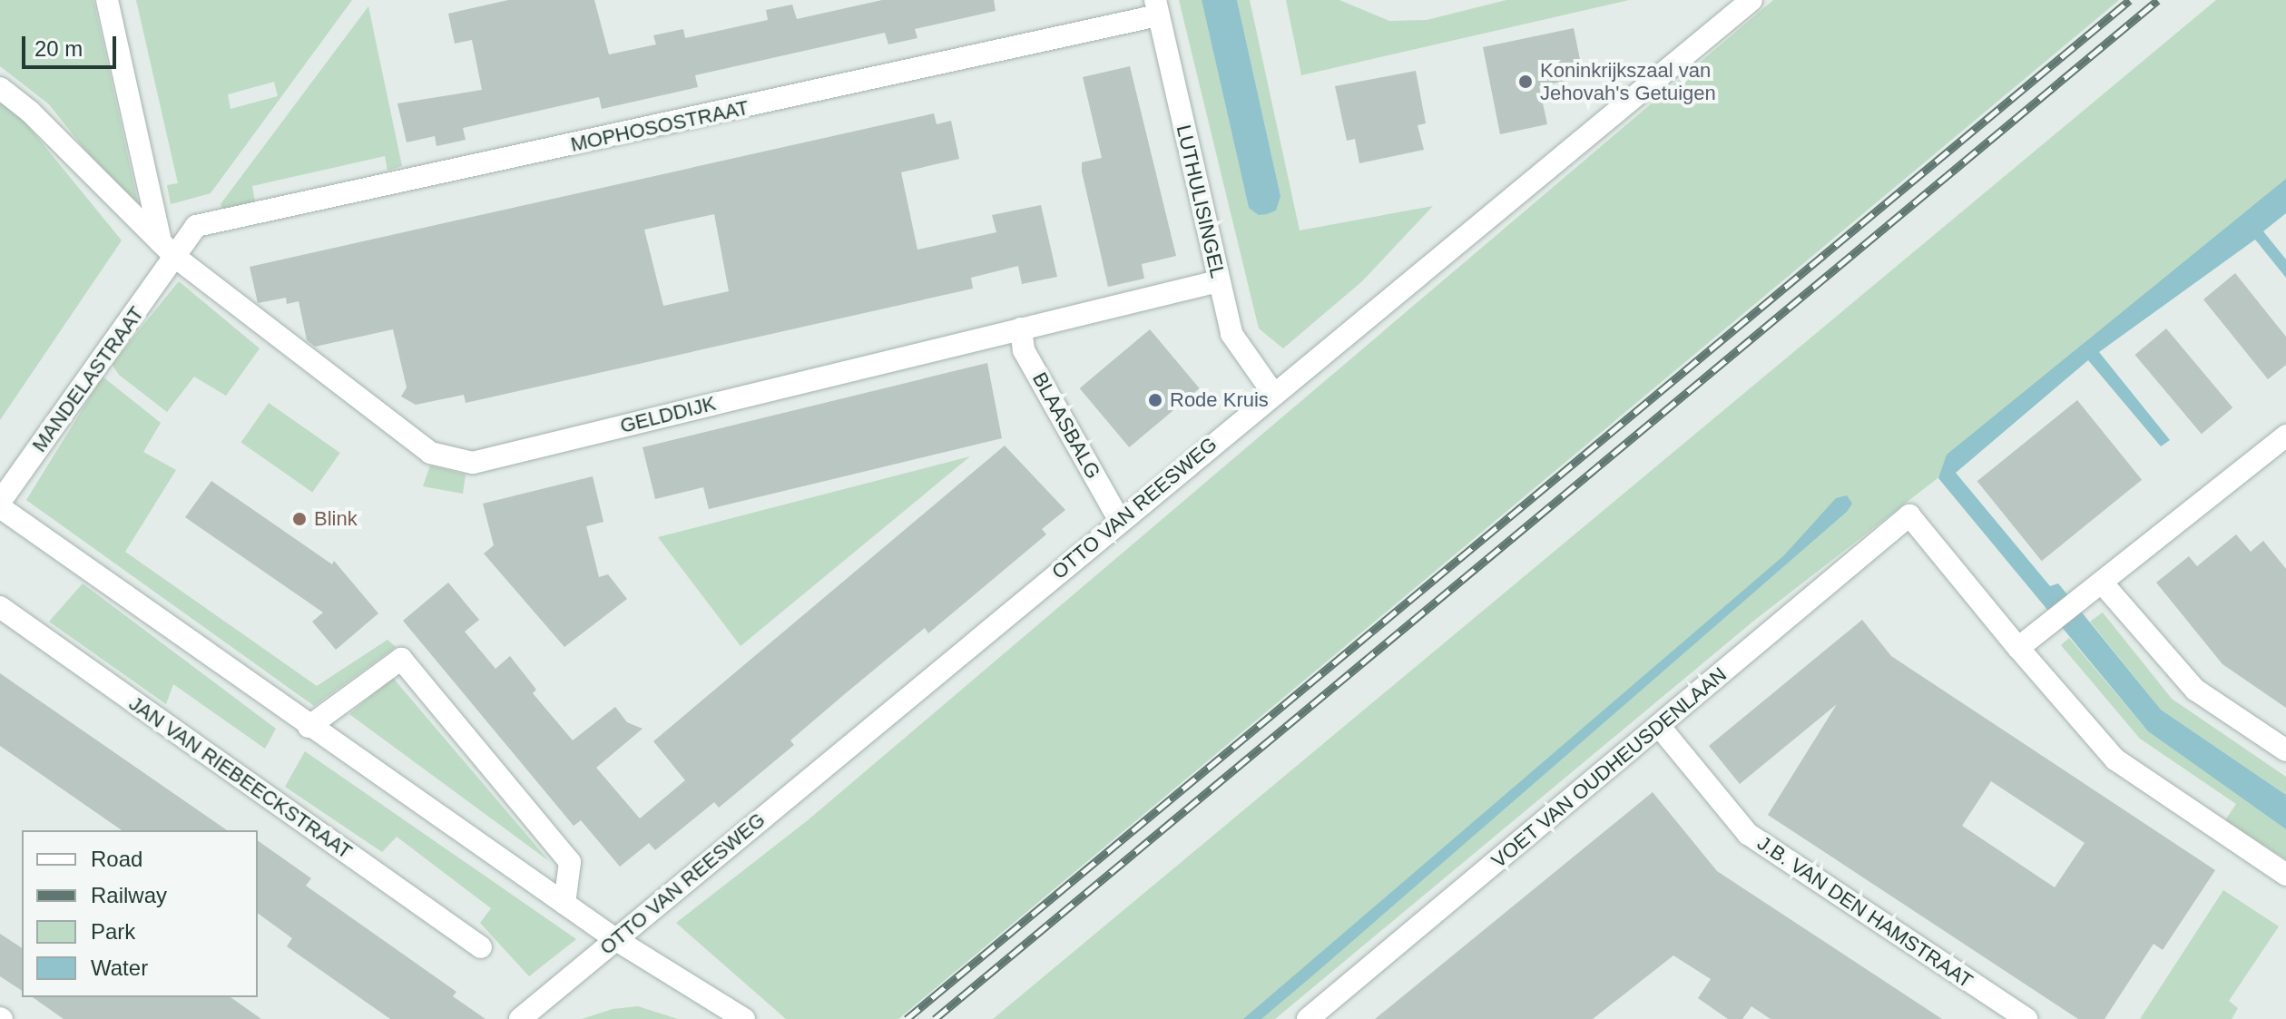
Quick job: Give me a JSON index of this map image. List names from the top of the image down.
{
  "streets": {
    "street": [
      "MOPHOSOSTRAAT",
      "LUTHULISINGEL",
      "MANDELASTRAAT",
      "GELDDIJK",
      "BLAASBALG",
      "OTTO VAN REESWEG",
      "VOET VAN OUDHEUSDENLAAN",
      "JAN VAN RIEBEECKSTRAAT",
      "J.B. VAN DEN HAMSTRAAT"
    ]
  },
  "crossings": [
    ["MOPHOSOSTRAAT", "LUTHULISINGEL"],
    ["MOPHOSOSTRAAT", "MANDELASTRAAT"],
    ["MOPHOSOSTRAAT", "GELDDIJK"],
    ["LUTHULISINGEL", "GELDDIJK"],
    ["LUTHULISINGEL", "OTTO VAN REESWEG"],
    ["MANDELASTRAAT", "GELDDIJK"],
    ["GELDDIJK", "BLAASBALG"],
    ["BLAASBALG", "OTTO VAN REESWEG"],
    ["VOET VAN OUDHEUSDENLAAN", "J.B. VAN DEN HAMSTRAAT"]
  ],
  "places": ["Koninkrijkszaal van Jehovah's Getuigen", "Rode Kruis", "Blink"],
  "legend": [
    "Road",
    "Railway",
    "Park",
    "Water"
  ],
  "scale_bar": "20 m"
}
